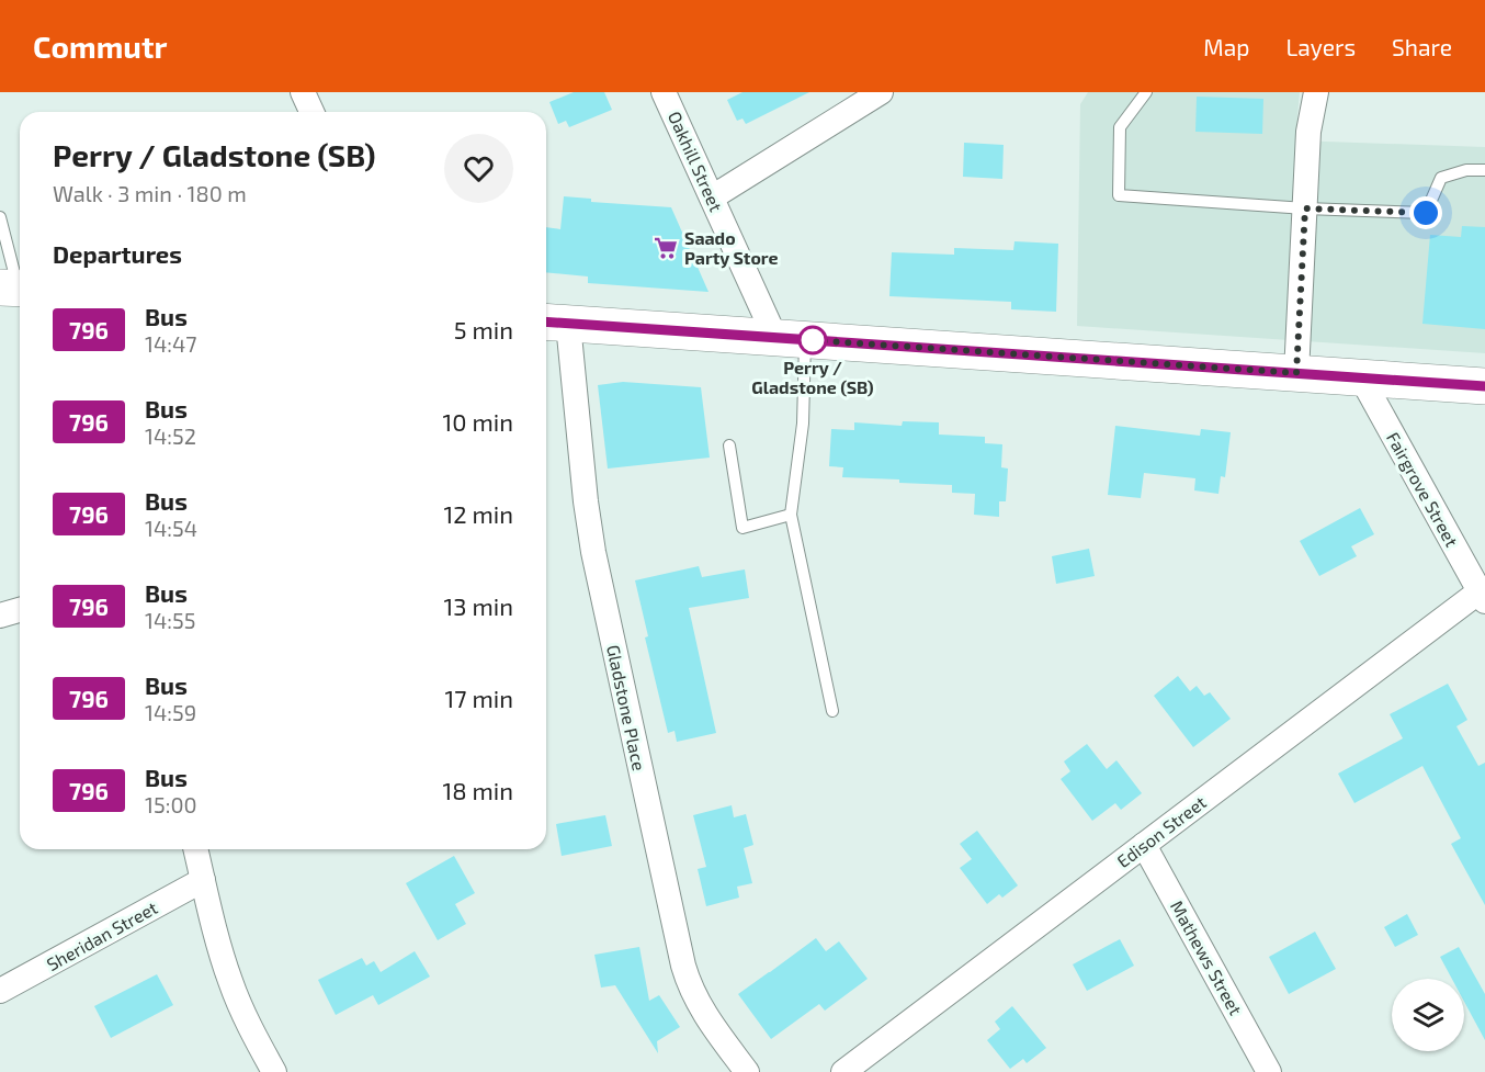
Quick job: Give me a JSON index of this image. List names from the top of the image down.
{
  "streets": {
    "street": [
      "Oakhill Street",
      "Fairgrove Street",
      "Gladstone Place",
      "Edison Street",
      "Sheridan Street",
      "Mathews Street"
    ]
  },
  "crossings": [
    ["Fairgrove Street", "Edison Street"],
    ["Edison Street", "Mathews Street"]
  ],
  "places": {
    "supermarket": ["Saado Party Store"],
    "other": ["Perry / Gladstone (SB)"]
  },
  "lines": ["bus line 796"],
  "page": {
    "header": "Commutr",
    "nav": ["Map", "Layers", "Share"],
    "heading": [
      ["Perry / Gladstone (SB)", "Walk · 3 min · 180 m"],
      "Departures"
    ],
    "list": [
      {
        "mark": "796",
        "name": "Bus",
        "note": "14:47",
        "value": "5 min"
      },
      {
        "mark": "796",
        "name": "Bus",
        "note": "14:52",
        "value": "10 min"
      },
      {
        "mark": "796",
        "name": "Bus",
        "note": "14:54",
        "value": "12 min"
      },
      {
        "mark": "796",
        "name": "Bus",
        "note": "14:55",
        "value": "13 min"
      },
      {
        "mark": "796",
        "name": "Bus",
        "note": "14:59",
        "value": "17 min"
      },
      {
        "mark": "796",
        "name": "Bus",
        "note": "15:00",
        "value": "18 min"
      }
    ]
  }
}
